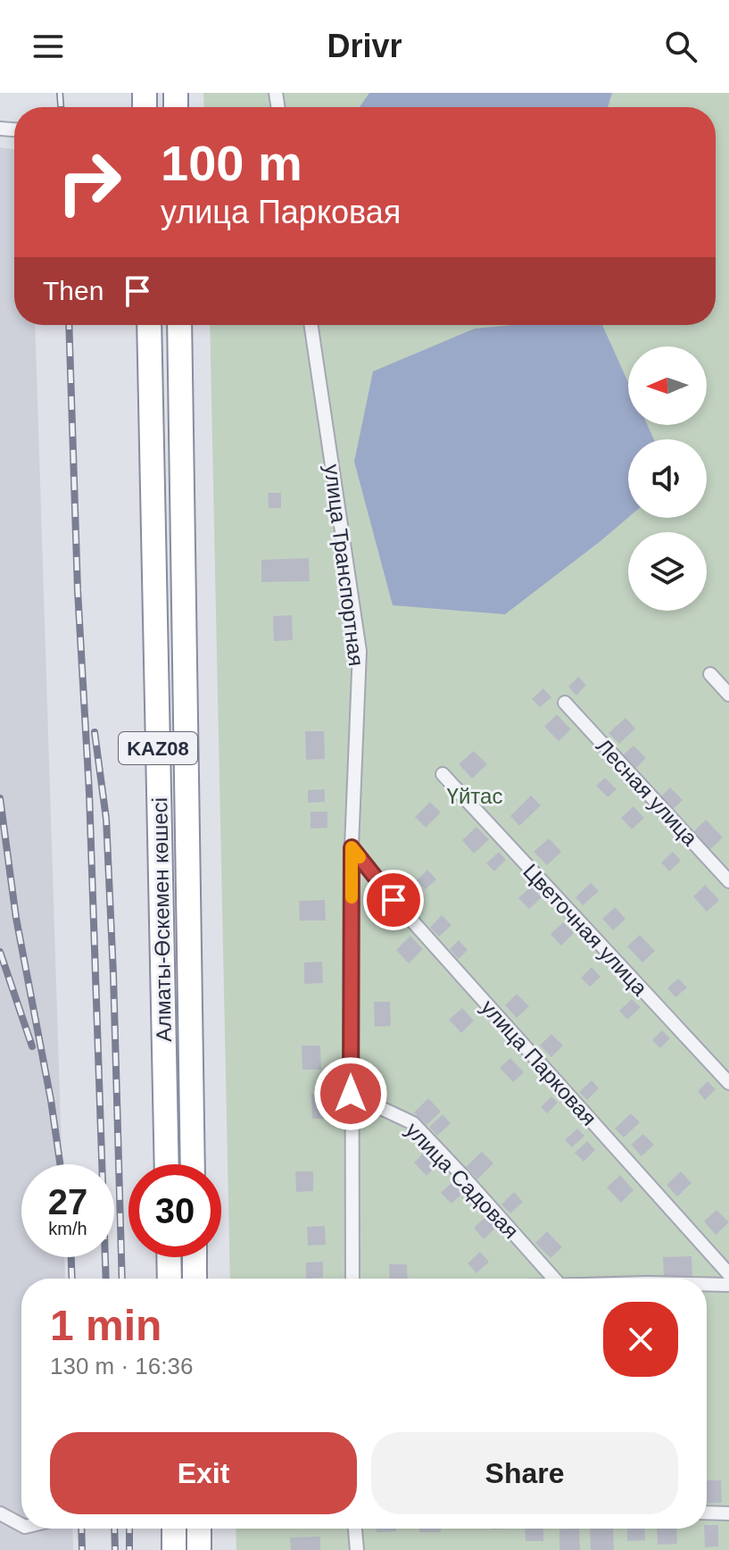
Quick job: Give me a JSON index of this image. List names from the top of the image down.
{
  "streets": {
    "highway": ["KAZ08", "Алматы-Өскемен көшесі"],
    "street": [
      "улица Транспортная",
      "Лесная улица",
      "Цветочная улица",
      "улица Парковая",
      "улица Садовая"
    ]
  },
  "crossings": [
    ["улица Транспортная", "улица Парковая"],
    ["улица Транспортная", "улица Садовая"]
  ],
  "parks": ["Үйтас"],
  "north": "left",
  "page": {
    "header": "Drivr",
    "turn": ["100 m", "улица Парковая"],
    "then": "Then",
    "speed": "27 km/h",
    "limit": "30",
    "heading": ["1 min", "130 m · 16:36"],
    "buttons": ["Exit", "Share"]
  }
}
